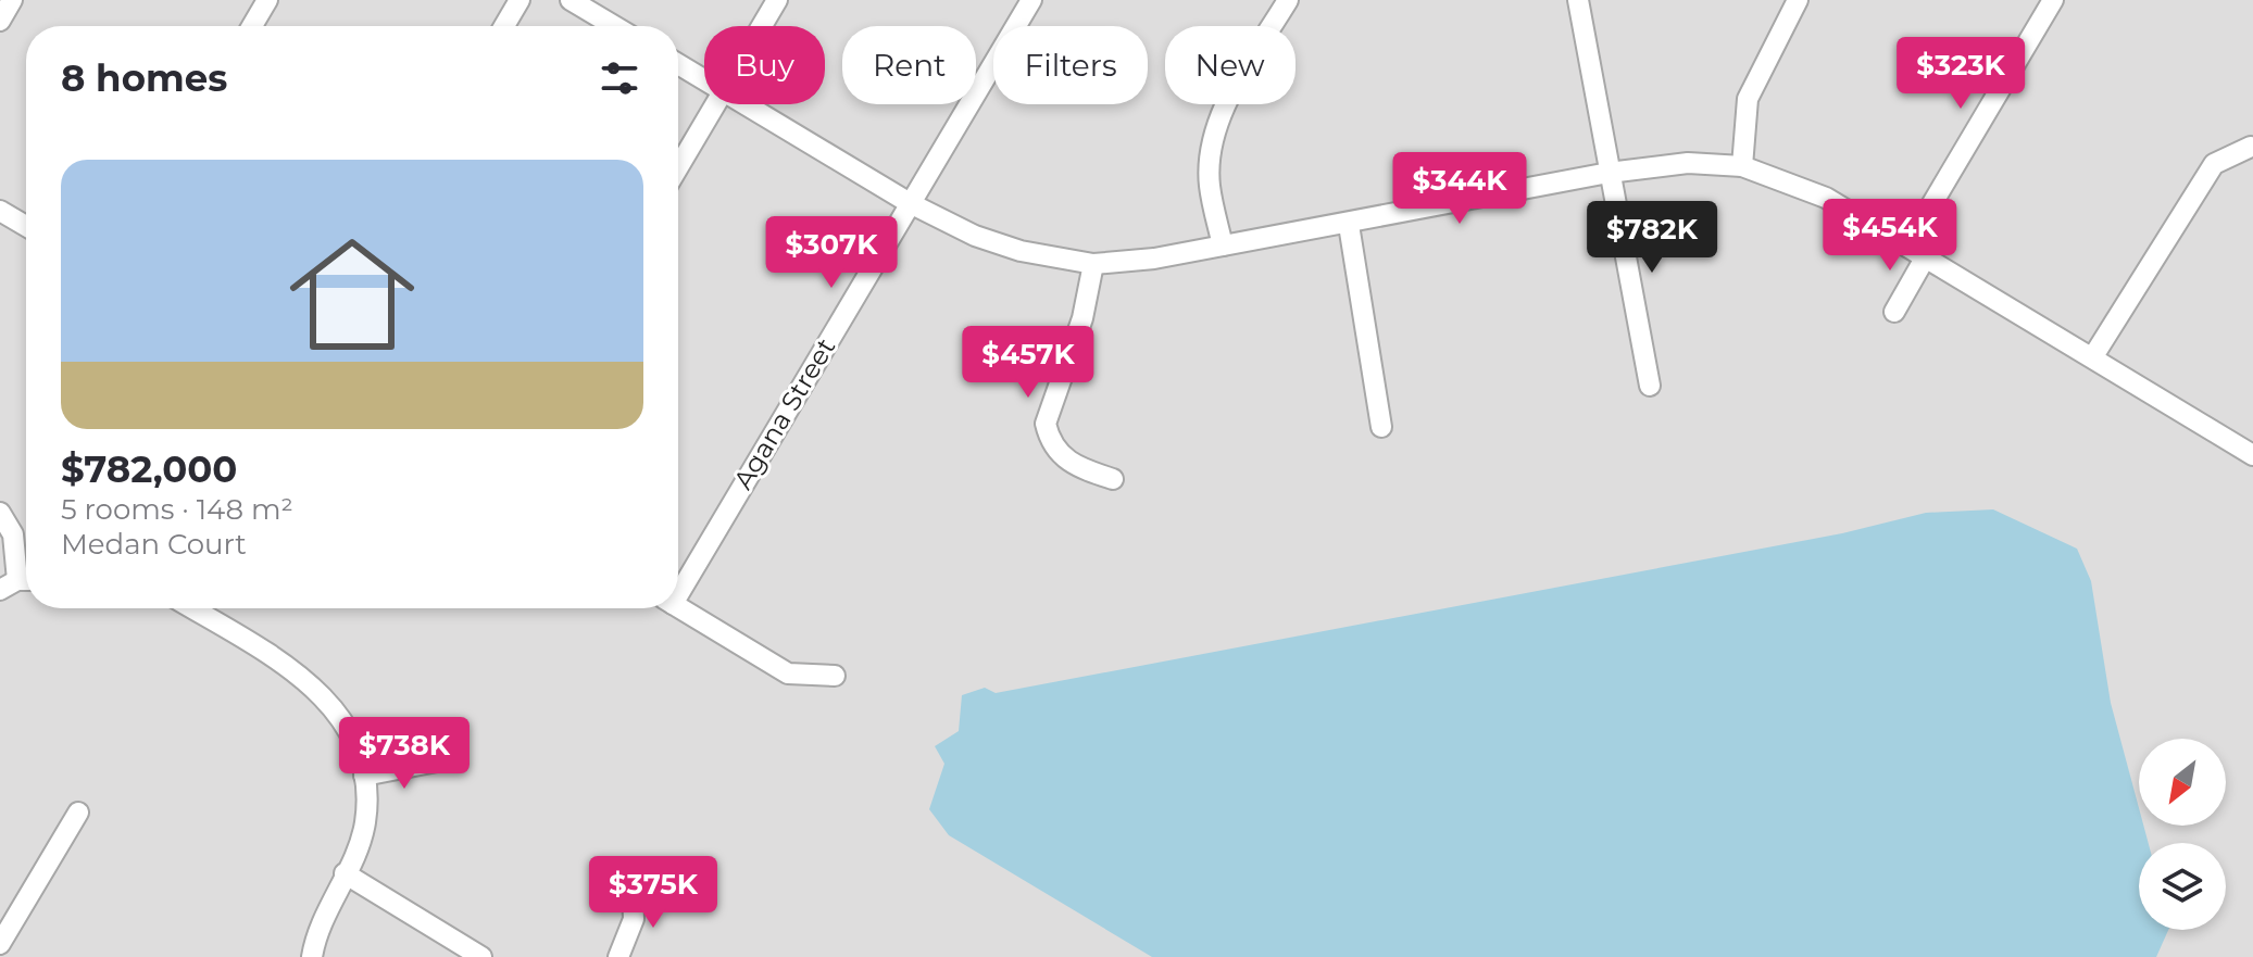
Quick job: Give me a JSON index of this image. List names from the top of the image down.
{
  "streets": {
    "street": ["Agana Street"]
  },
  "north": "bottom left",
  "page": {
    "chip": [
      "Buy",
      "Rent",
      "Filters",
      "New"
    ],
    "heading": "8 homes",
    "price": [
      "$323K",
      "$344K",
      "$454K",
      "$782K",
      "$307K",
      "$457K",
      "$738K",
      "$375K"
    ],
    "list": [
      {
        "name": "$782,000",
        "note": "5 rooms · 148 m² · Medan Court"
      }
    ]
  }
}
